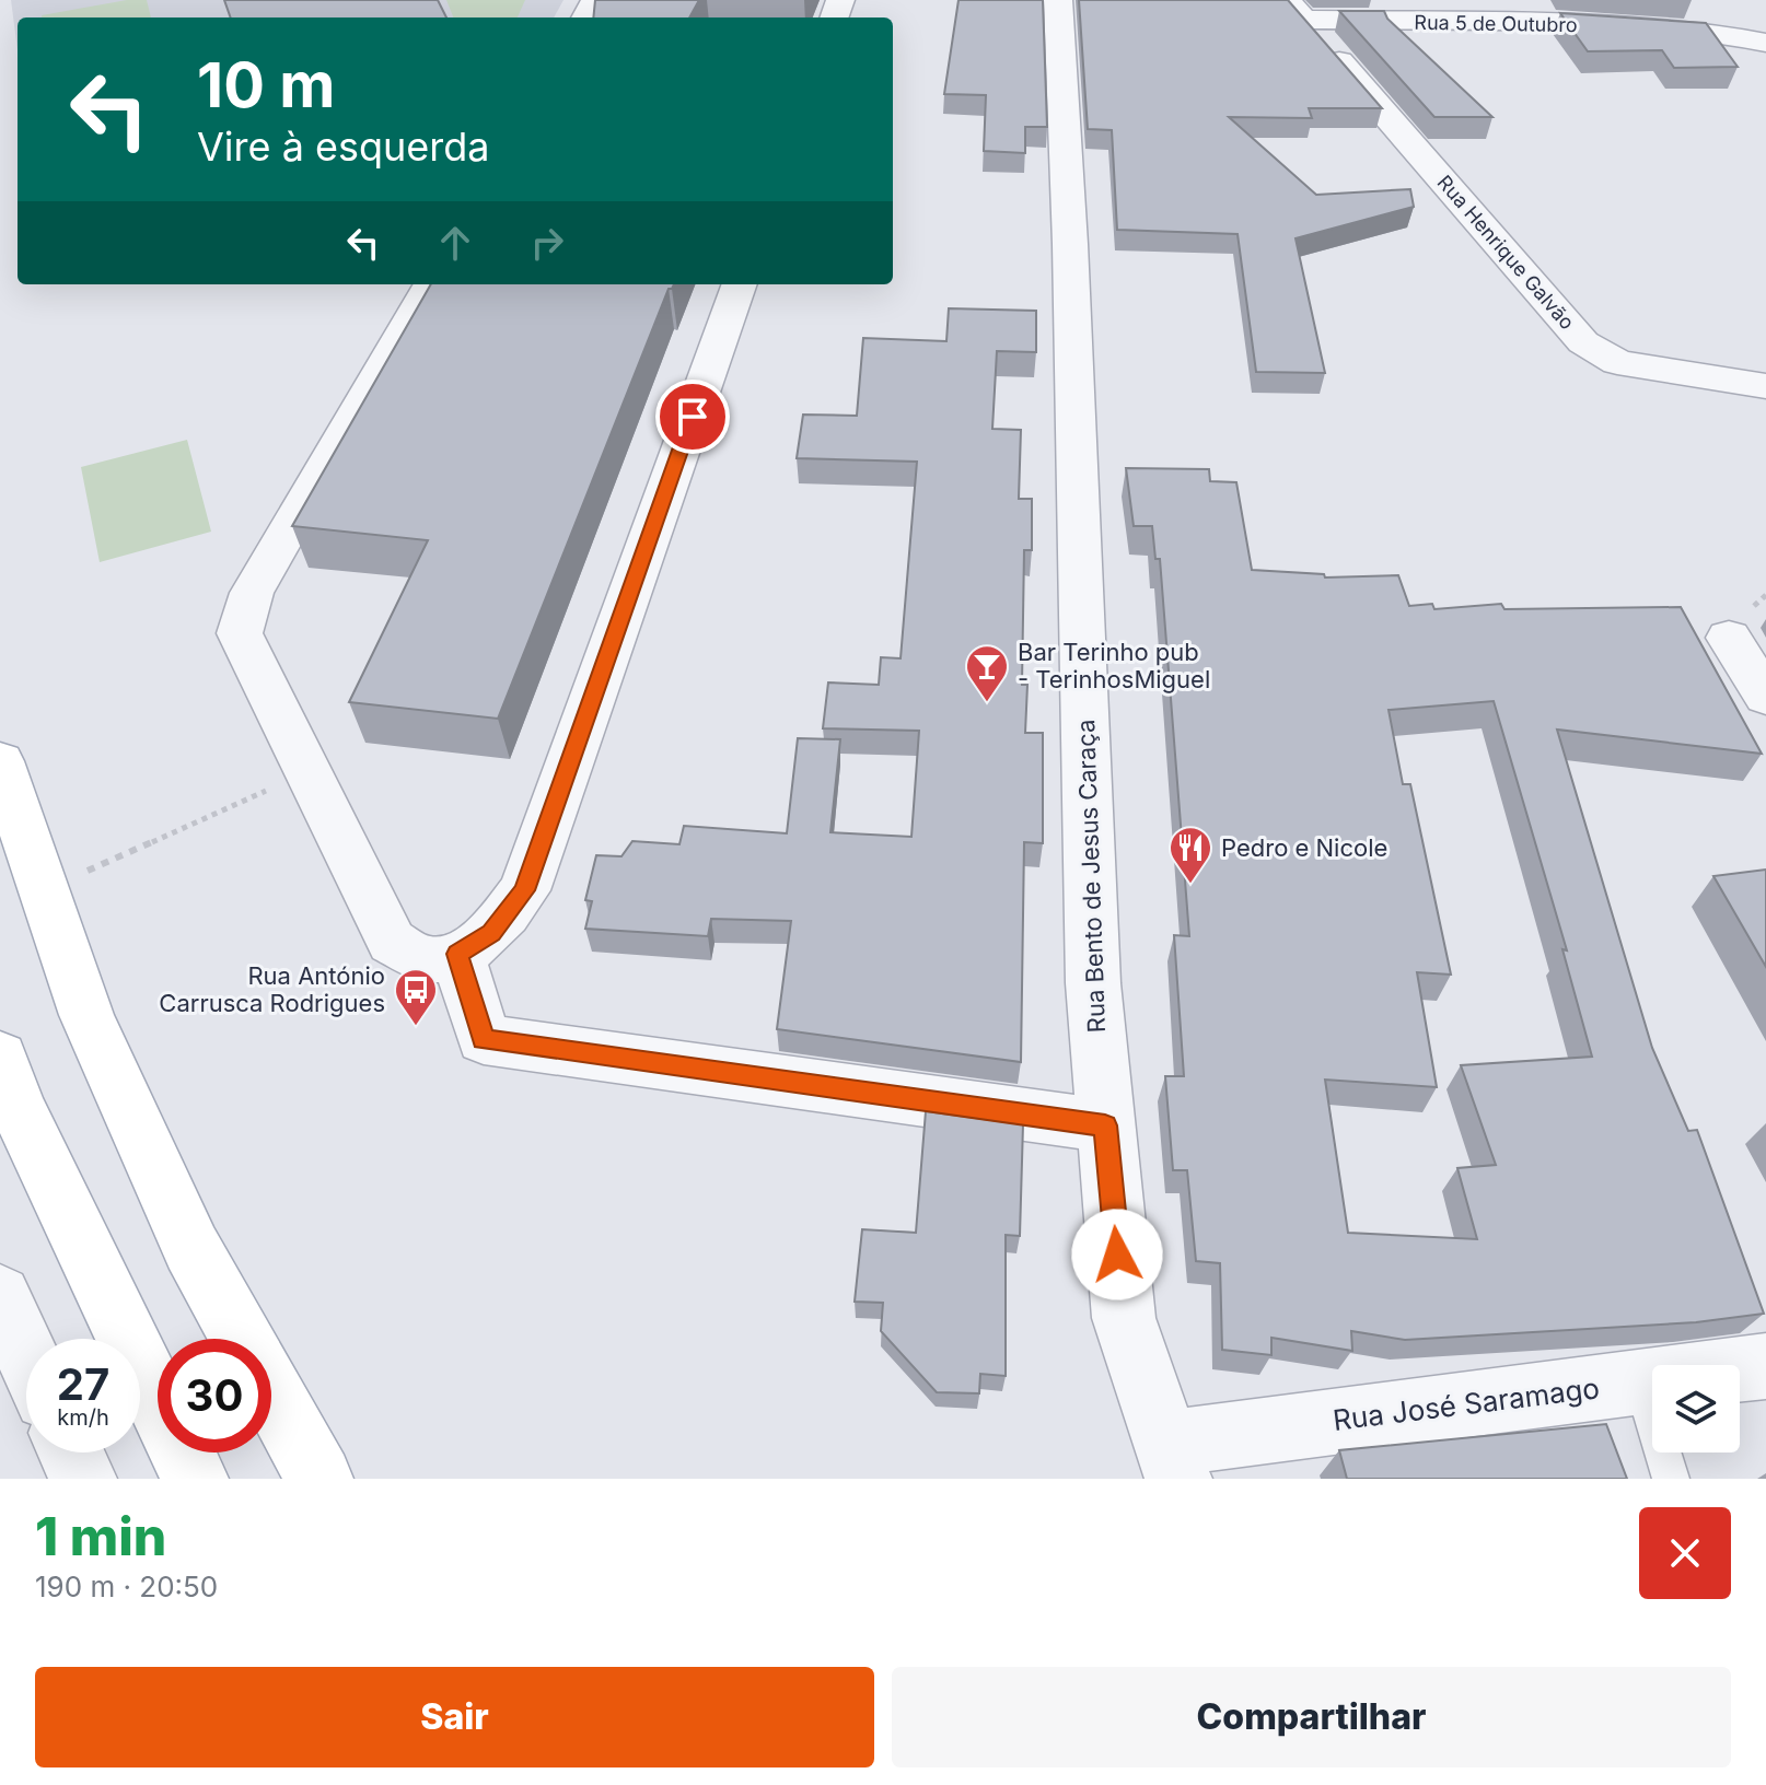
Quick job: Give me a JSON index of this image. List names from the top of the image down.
{
  "streets": {
    "street": [
      "Rua 5 de Outubro",
      "Rua Henrique Galvão",
      "Rua Bento de Jesus Caraça",
      "Rua José Saramago"
    ]
  },
  "crossings": [
    ["Rua 5 de Outubro", "Rua Henrique Galvão"],
    ["Rua Bento de Jesus Caraça", "Rua José Saramago"]
  ],
  "places": {
    "bar": ["Bar Terinho pub - TerinhosMiguel"],
    "restaurant": ["Pedro e Nicole"],
    "bus stop": ["Rua António Carrusca Rodrigues"]
  },
  "page": {
    "turn": ["10 m", "Vire à esquerda"],
    "speed": "27 km/h",
    "limit": "30",
    "heading": ["1 min", "190 m · 20:50"],
    "buttons": ["Sair", "Compartilhar"]
  }
}
